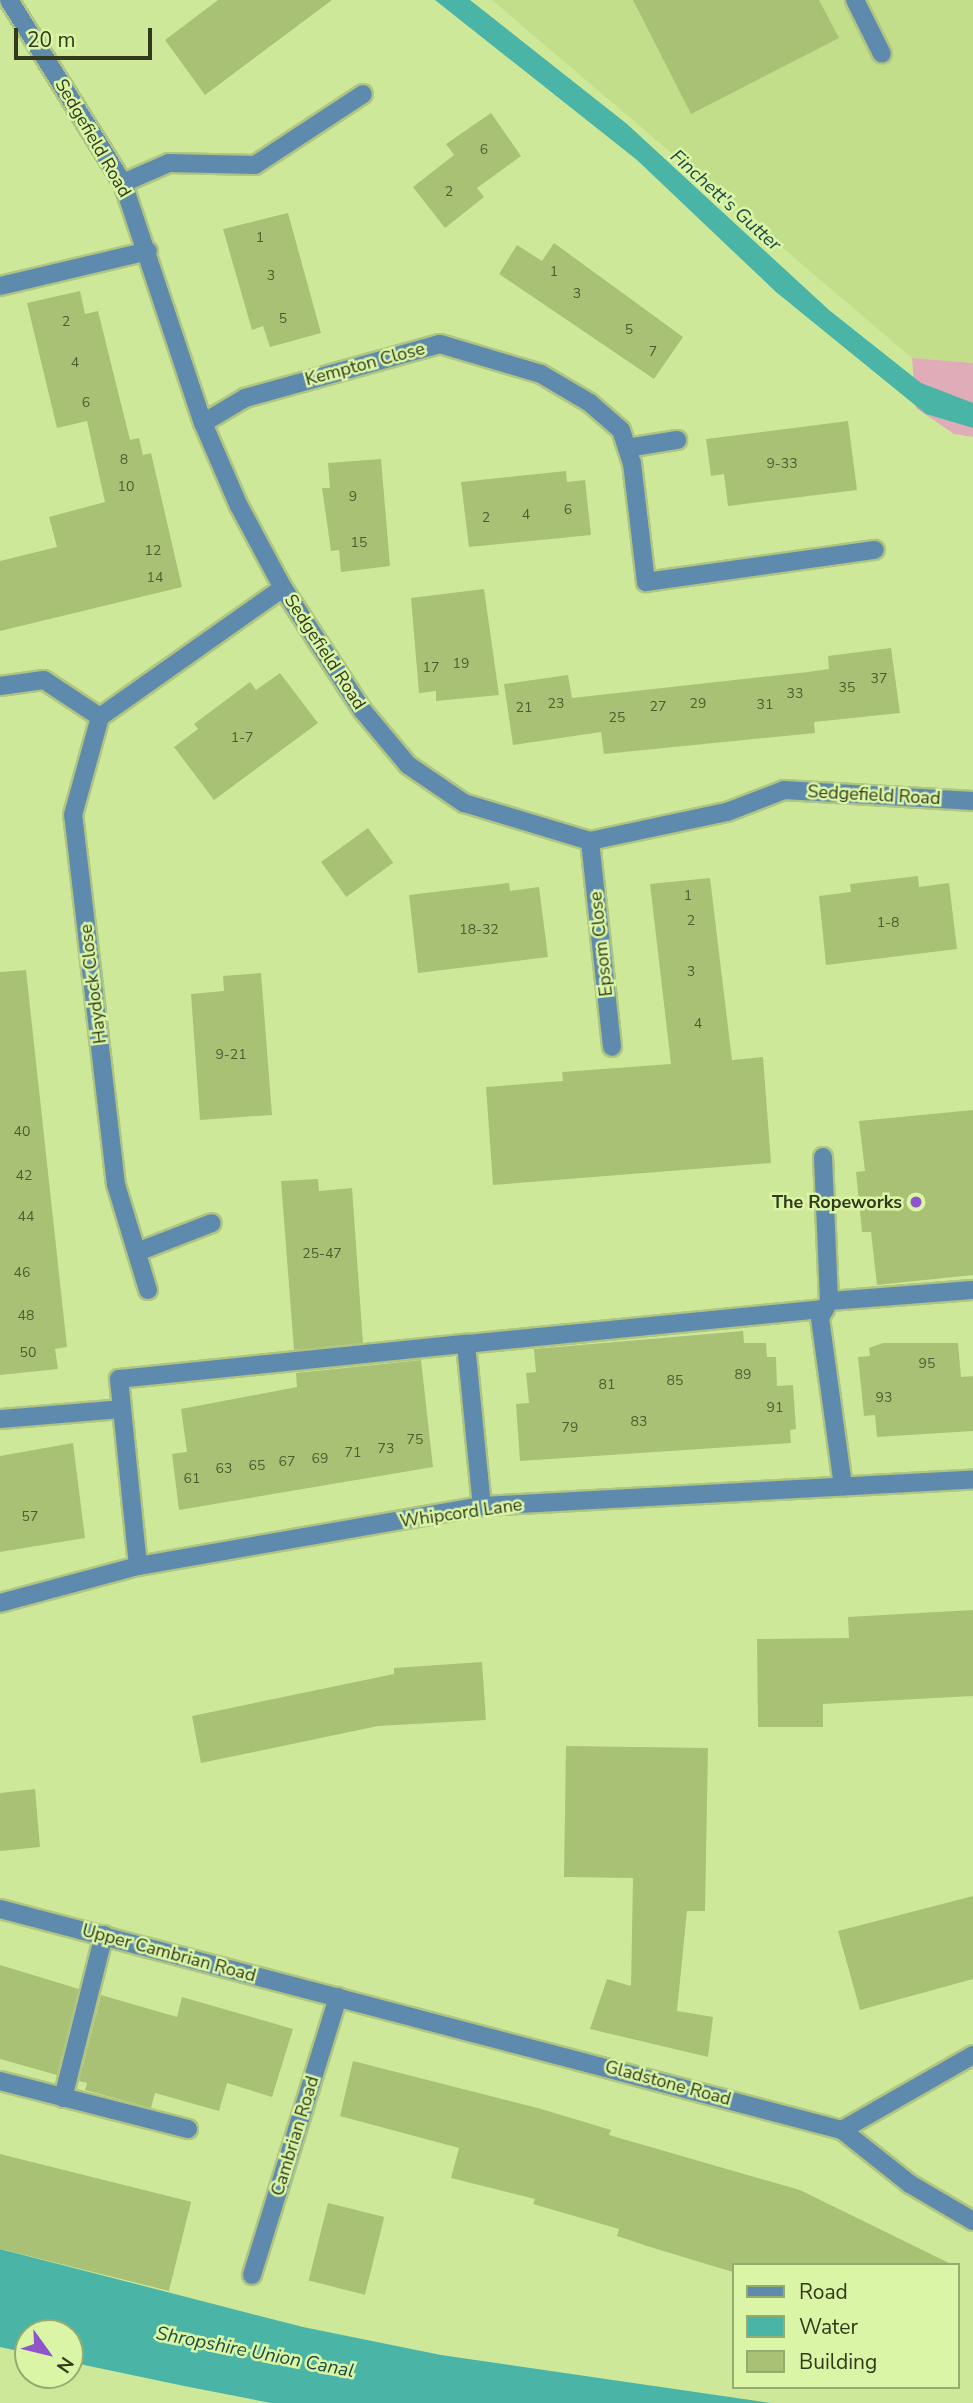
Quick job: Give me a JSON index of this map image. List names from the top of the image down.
{
  "streets": {
    "street": [
      "Sedgefield Road",
      "Kempton Close",
      "Epsom Close",
      "Haydock Close",
      "Whipcord Lane",
      "Upper Cambrian Road",
      "Gladstone Road",
      "Cambrian Road"
    ]
  },
  "crossings": [
    ["Sedgefield Road", "Kempton Close"],
    ["Sedgefield Road", "Epsom Close"],
    ["Upper Cambrian Road", "Gladstone Road"],
    ["Upper Cambrian Road", "Cambrian Road"],
    ["Gladstone Road", "Cambrian Road"]
  ],
  "water": ["Finchett's Gutter", "Shropshire Union Canal"],
  "places": ["The Ropeworks"],
  "house_numbers": [
    "6",
    "2",
    "1",
    "1",
    "3",
    "3",
    "5",
    "2",
    "5",
    "7",
    "4",
    "6",
    "8",
    "9-33",
    "10",
    "9",
    "6",
    "4",
    "2",
    "15",
    "12",
    "14",
    "19",
    "17",
    "37",
    "35",
    "33",
    "23",
    "29",
    "31",
    "27",
    "21",
    "25",
    "1-7",
    "1",
    "2",
    "1-8",
    "18-32",
    "3",
    "4",
    "9-21",
    "40",
    "42",
    "44",
    "25-47",
    "46",
    "48",
    "50",
    "95",
    "89",
    "85",
    "81",
    "93",
    "91",
    "83",
    "79",
    "75",
    "73",
    "71",
    "69",
    "67",
    "65",
    "63",
    "61",
    "57"
  ],
  "legend": ["Road", "Water", "Building"],
  "scale_bar": "20 m",
  "north": "bottom right"
}
